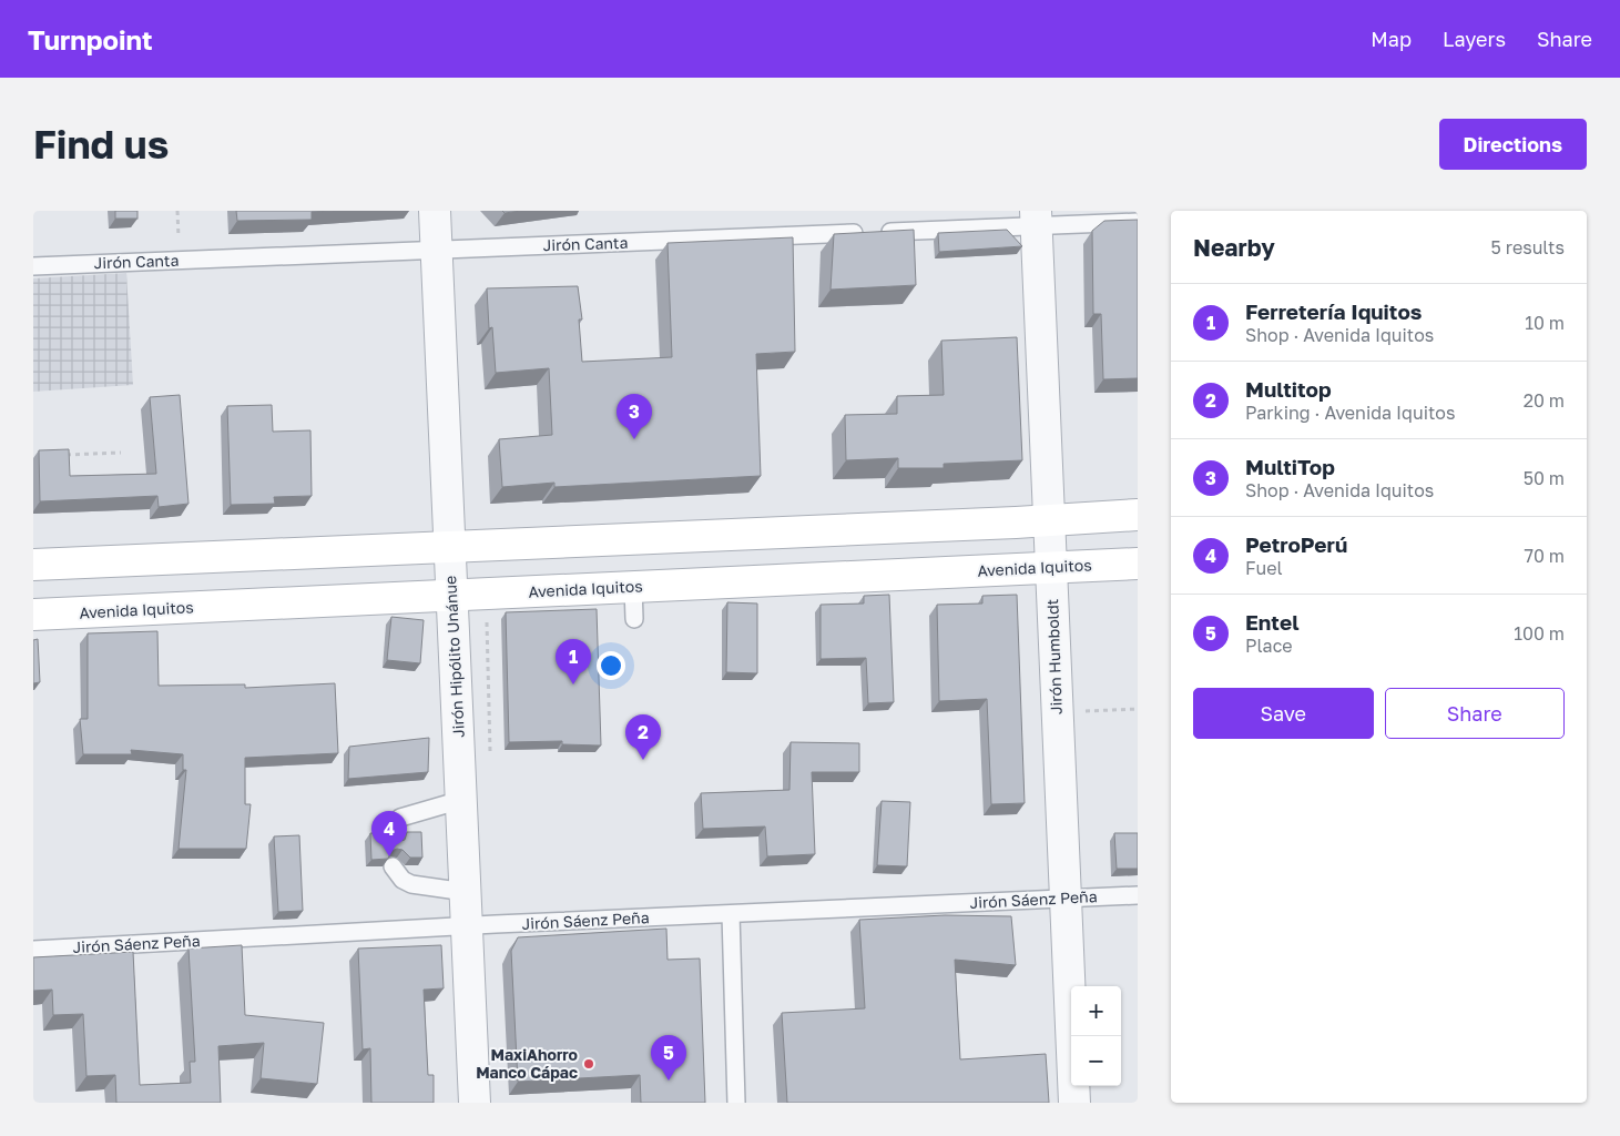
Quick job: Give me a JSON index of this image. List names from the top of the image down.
{
  "streets": {
    "main road": ["Avenida Iquitos"],
    "street": ["Jirón Hipólito Unánue", "Jirón Humboldt"],
    "lane": ["Jirón Canta", "Jirón Sáenz Peña"]
  },
  "crossings": [
    ["Jirón Canta", "Jirón Hipólito Unánue"],
    ["Jirón Canta", "Jirón Humboldt"],
    ["Avenida Iquitos", "Jirón Hipólito Unánue"],
    ["Avenida Iquitos", "Jirón Humboldt"],
    ["Jirón Hipólito Unánue", "Jirón Sáenz Peña"],
    ["Jirón Humboldt", "Jirón Sáenz Peña"]
  ],
  "places": ["MaxiAhorro Manco Cápac"],
  "page": {
    "header": "Turnpoint",
    "nav": ["Map", "Layers", "Share"],
    "buttons": [
      "Directions",
      ["Save", "Share"]
    ],
    "title": "Find us",
    "heading": ["Nearby", "5 results"],
    "list": [
      {
        "mark": "1",
        "name": "Ferretería Iquitos",
        "note": "Shop · Avenida Iquitos",
        "value": "10 m"
      },
      {
        "mark": "2",
        "name": "Multitop",
        "note": "Parking · Avenida Iquitos",
        "value": "20 m"
      },
      {
        "mark": "3",
        "name": "MultiTop",
        "note": "Shop · Avenida Iquitos",
        "value": "50 m"
      },
      {
        "mark": "4",
        "name": "PetroPerú",
        "note": "Fuel",
        "value": "70 m"
      },
      {
        "mark": "5",
        "name": "Entel",
        "note": "Place",
        "value": "100 m"
      }
    ],
    "pins": [
      "3",
      "1",
      "2",
      "4",
      "5"
    ],
    "map_buttons": ["+", "−"]
  }
}
